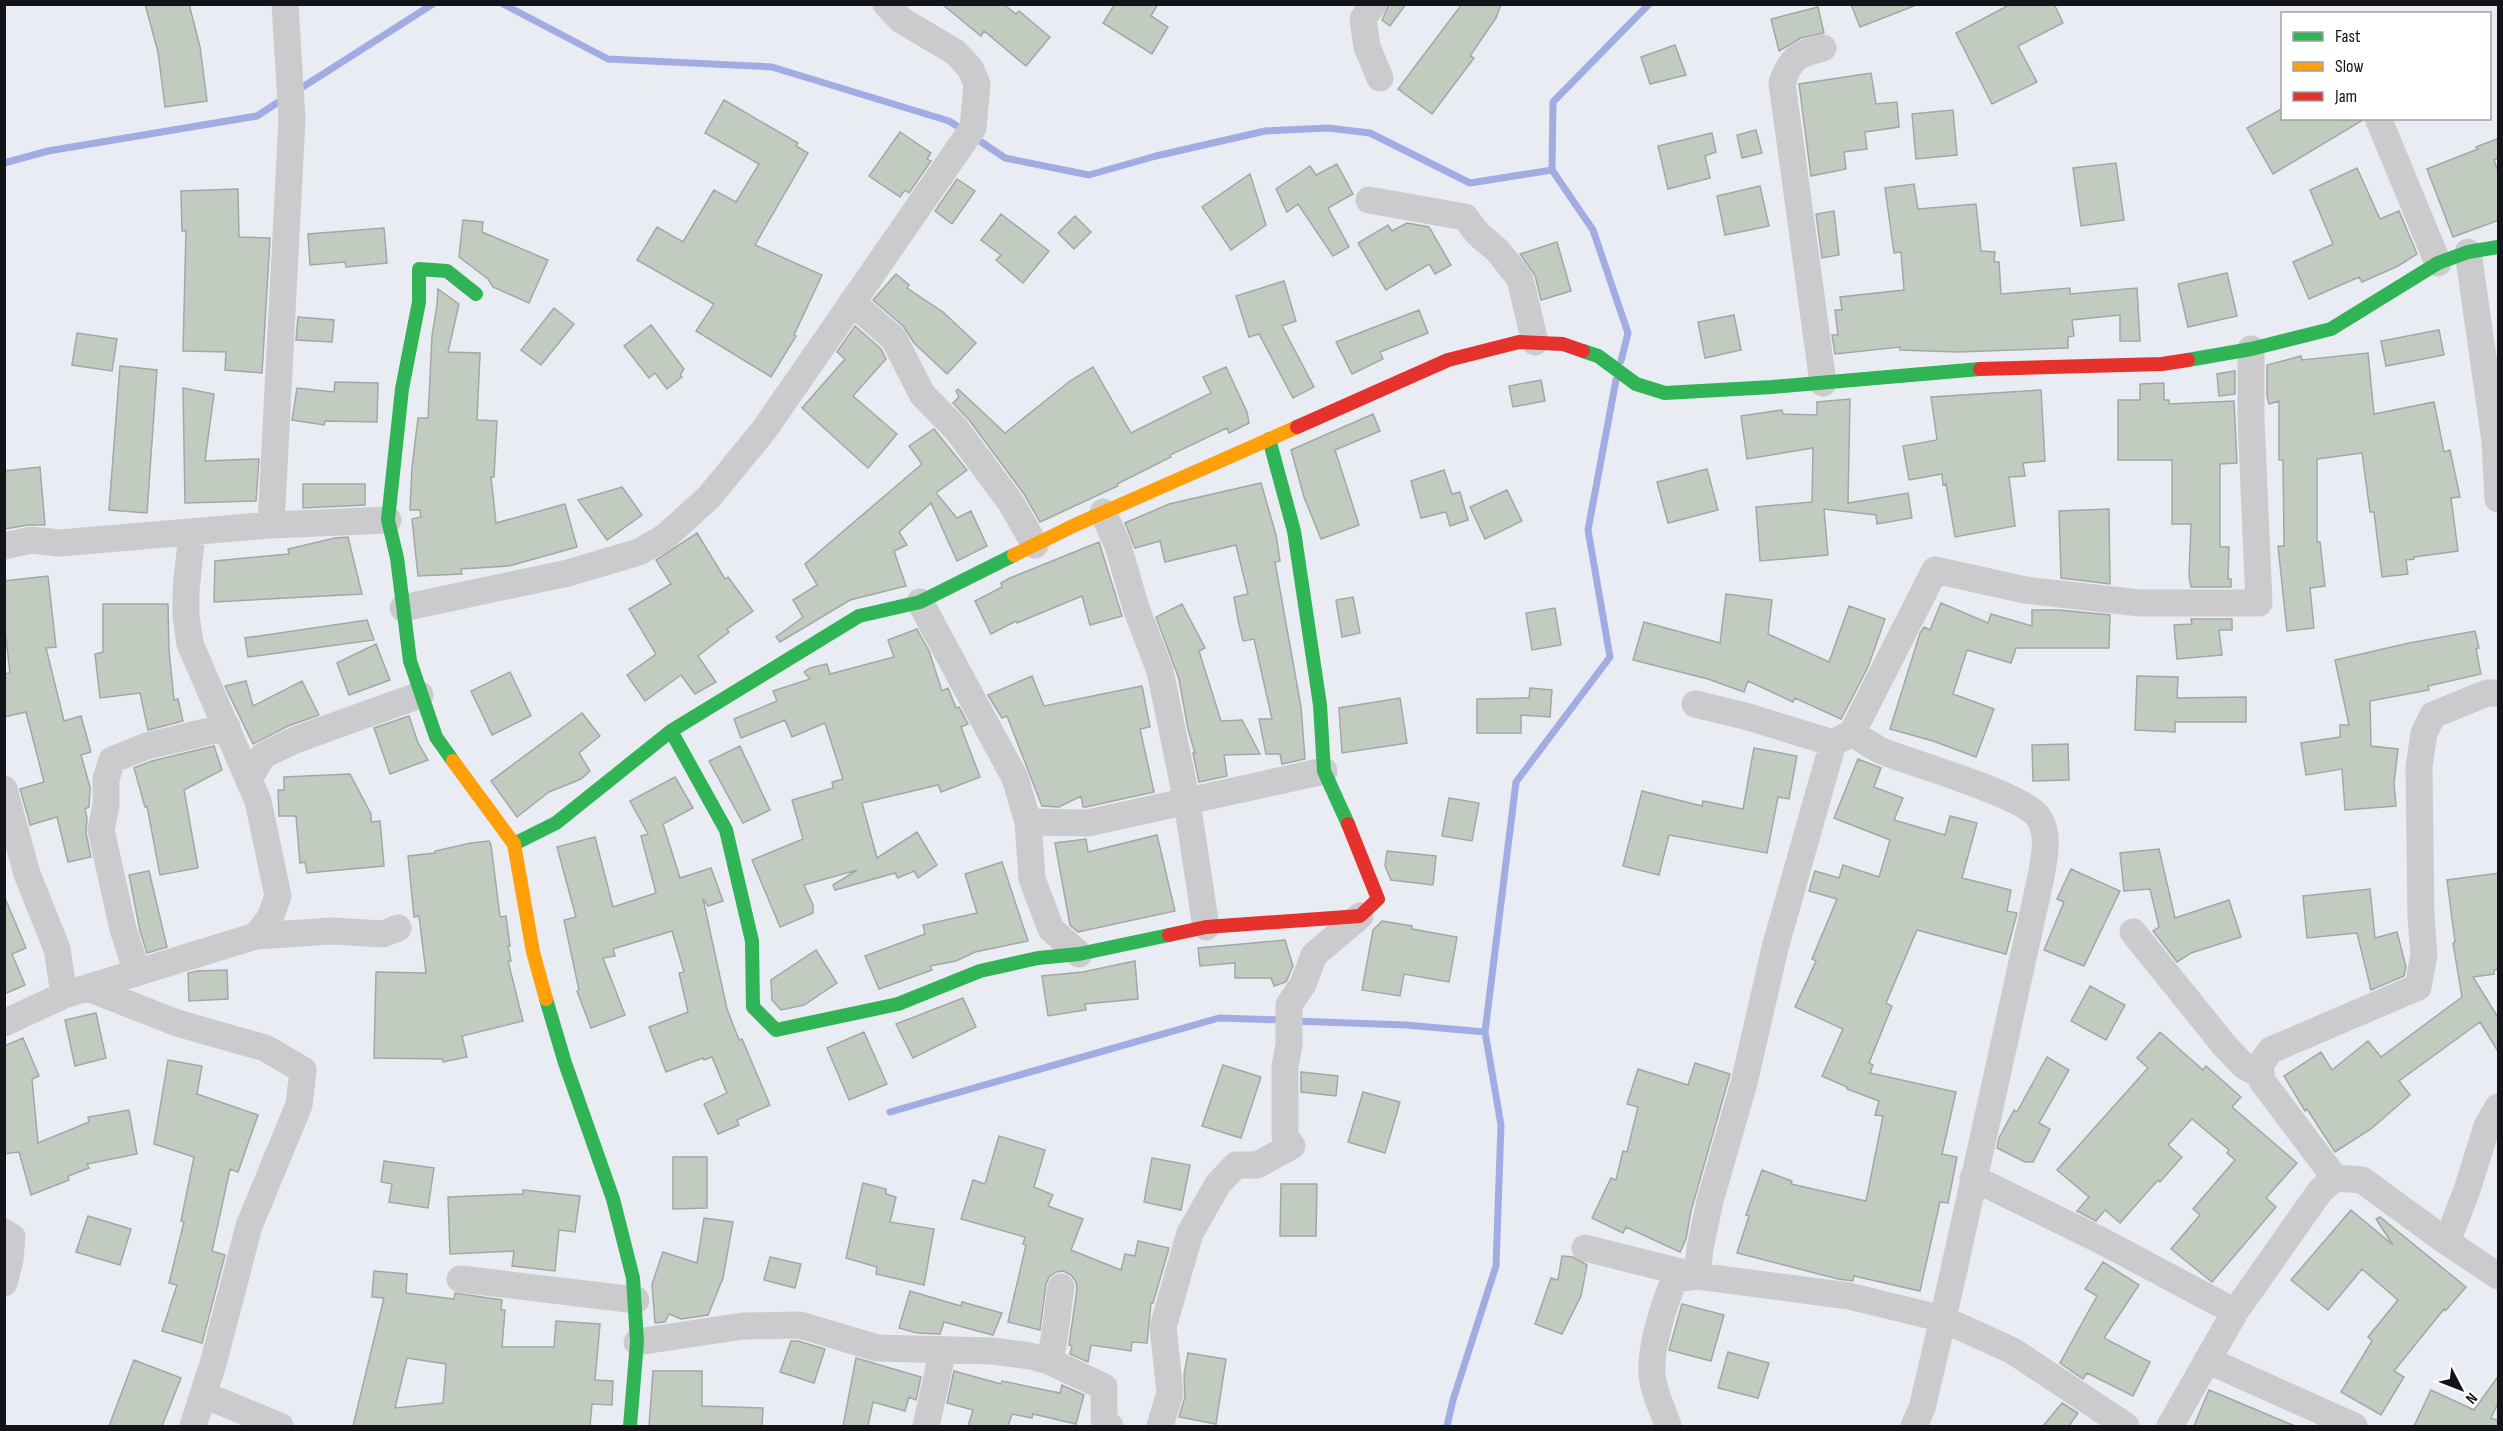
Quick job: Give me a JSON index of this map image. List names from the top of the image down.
{
  "legend": ["Fast", "Slow", "Jam"],
  "north": "bottom right"
}
